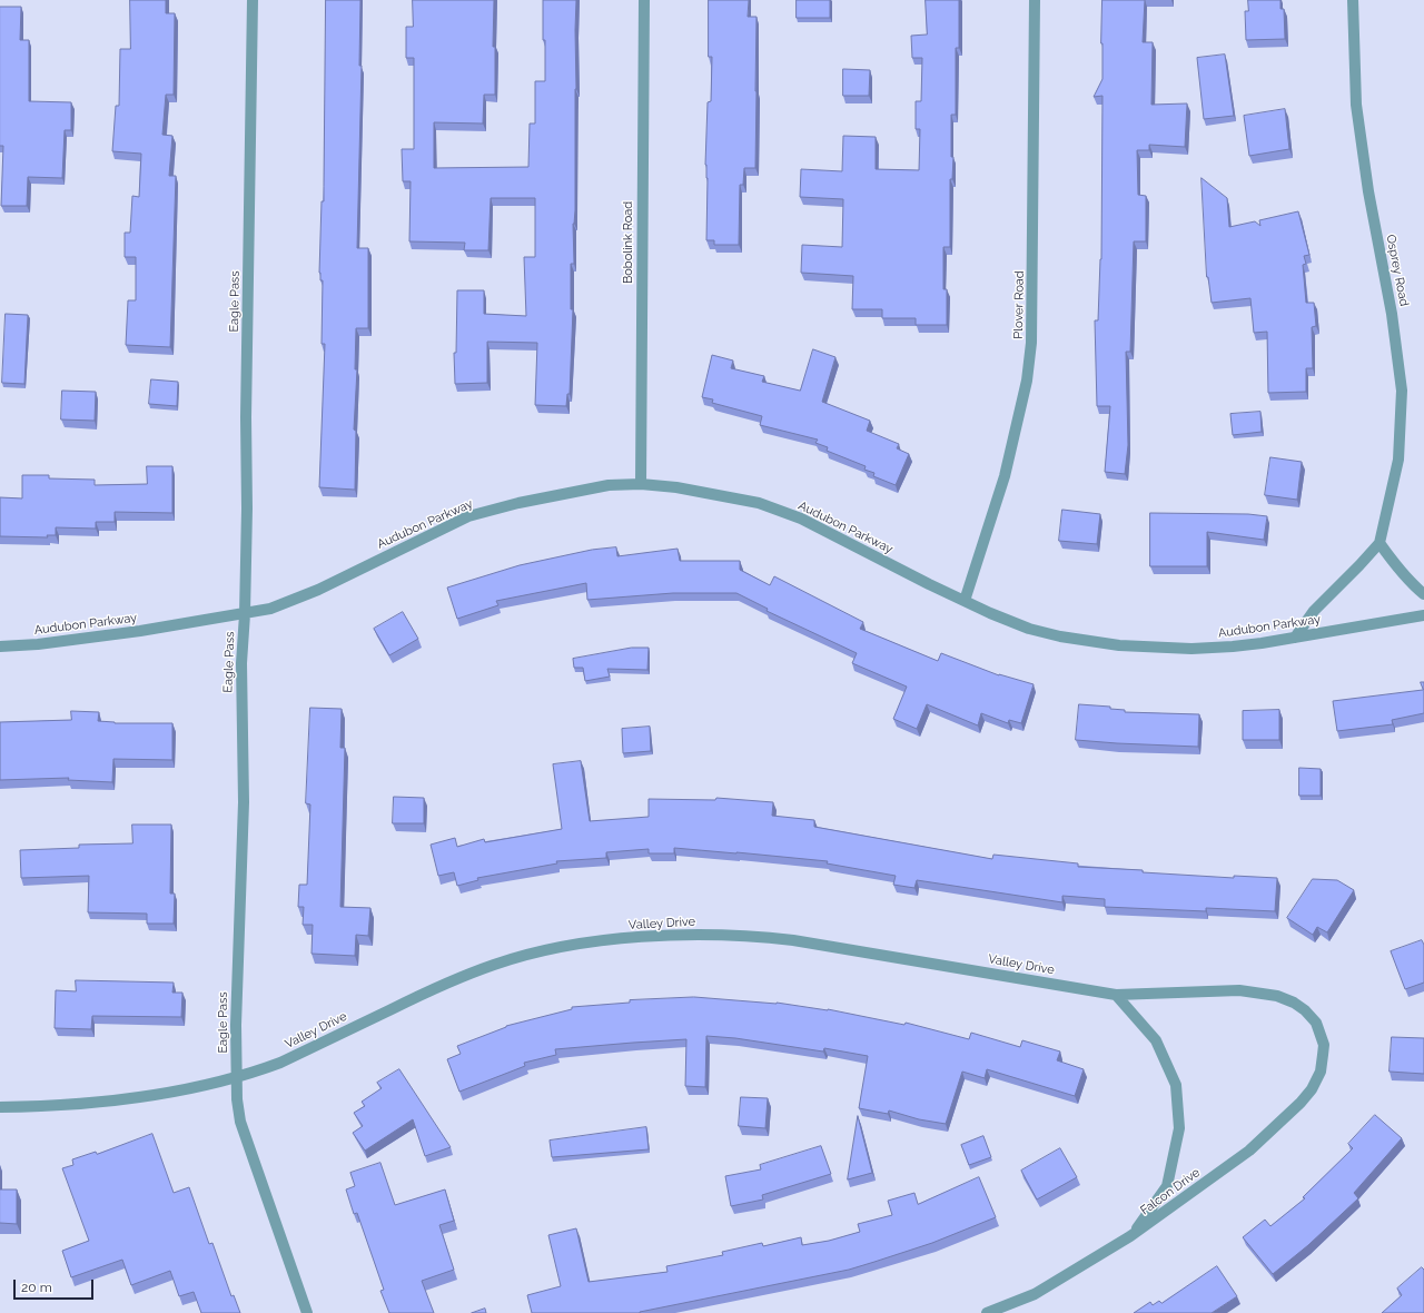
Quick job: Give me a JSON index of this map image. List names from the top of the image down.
{
  "streets": {
    "street": [
      "Bobolink Road",
      "Osprey Road",
      "Eagle Pass",
      "Plover Road",
      "Audubon Parkway",
      "Valley Drive",
      "Falcon Drive"
    ]
  },
  "crossings": [
    ["Bobolink Road", "Audubon Parkway"],
    ["Osprey Road", "Audubon Parkway"],
    ["Eagle Pass", "Audubon Parkway"],
    ["Eagle Pass", "Valley Drive"],
    ["Plover Road", "Audubon Parkway"],
    ["Valley Drive", "Falcon Drive"]
  ],
  "scale_bar": "20 m"
}
